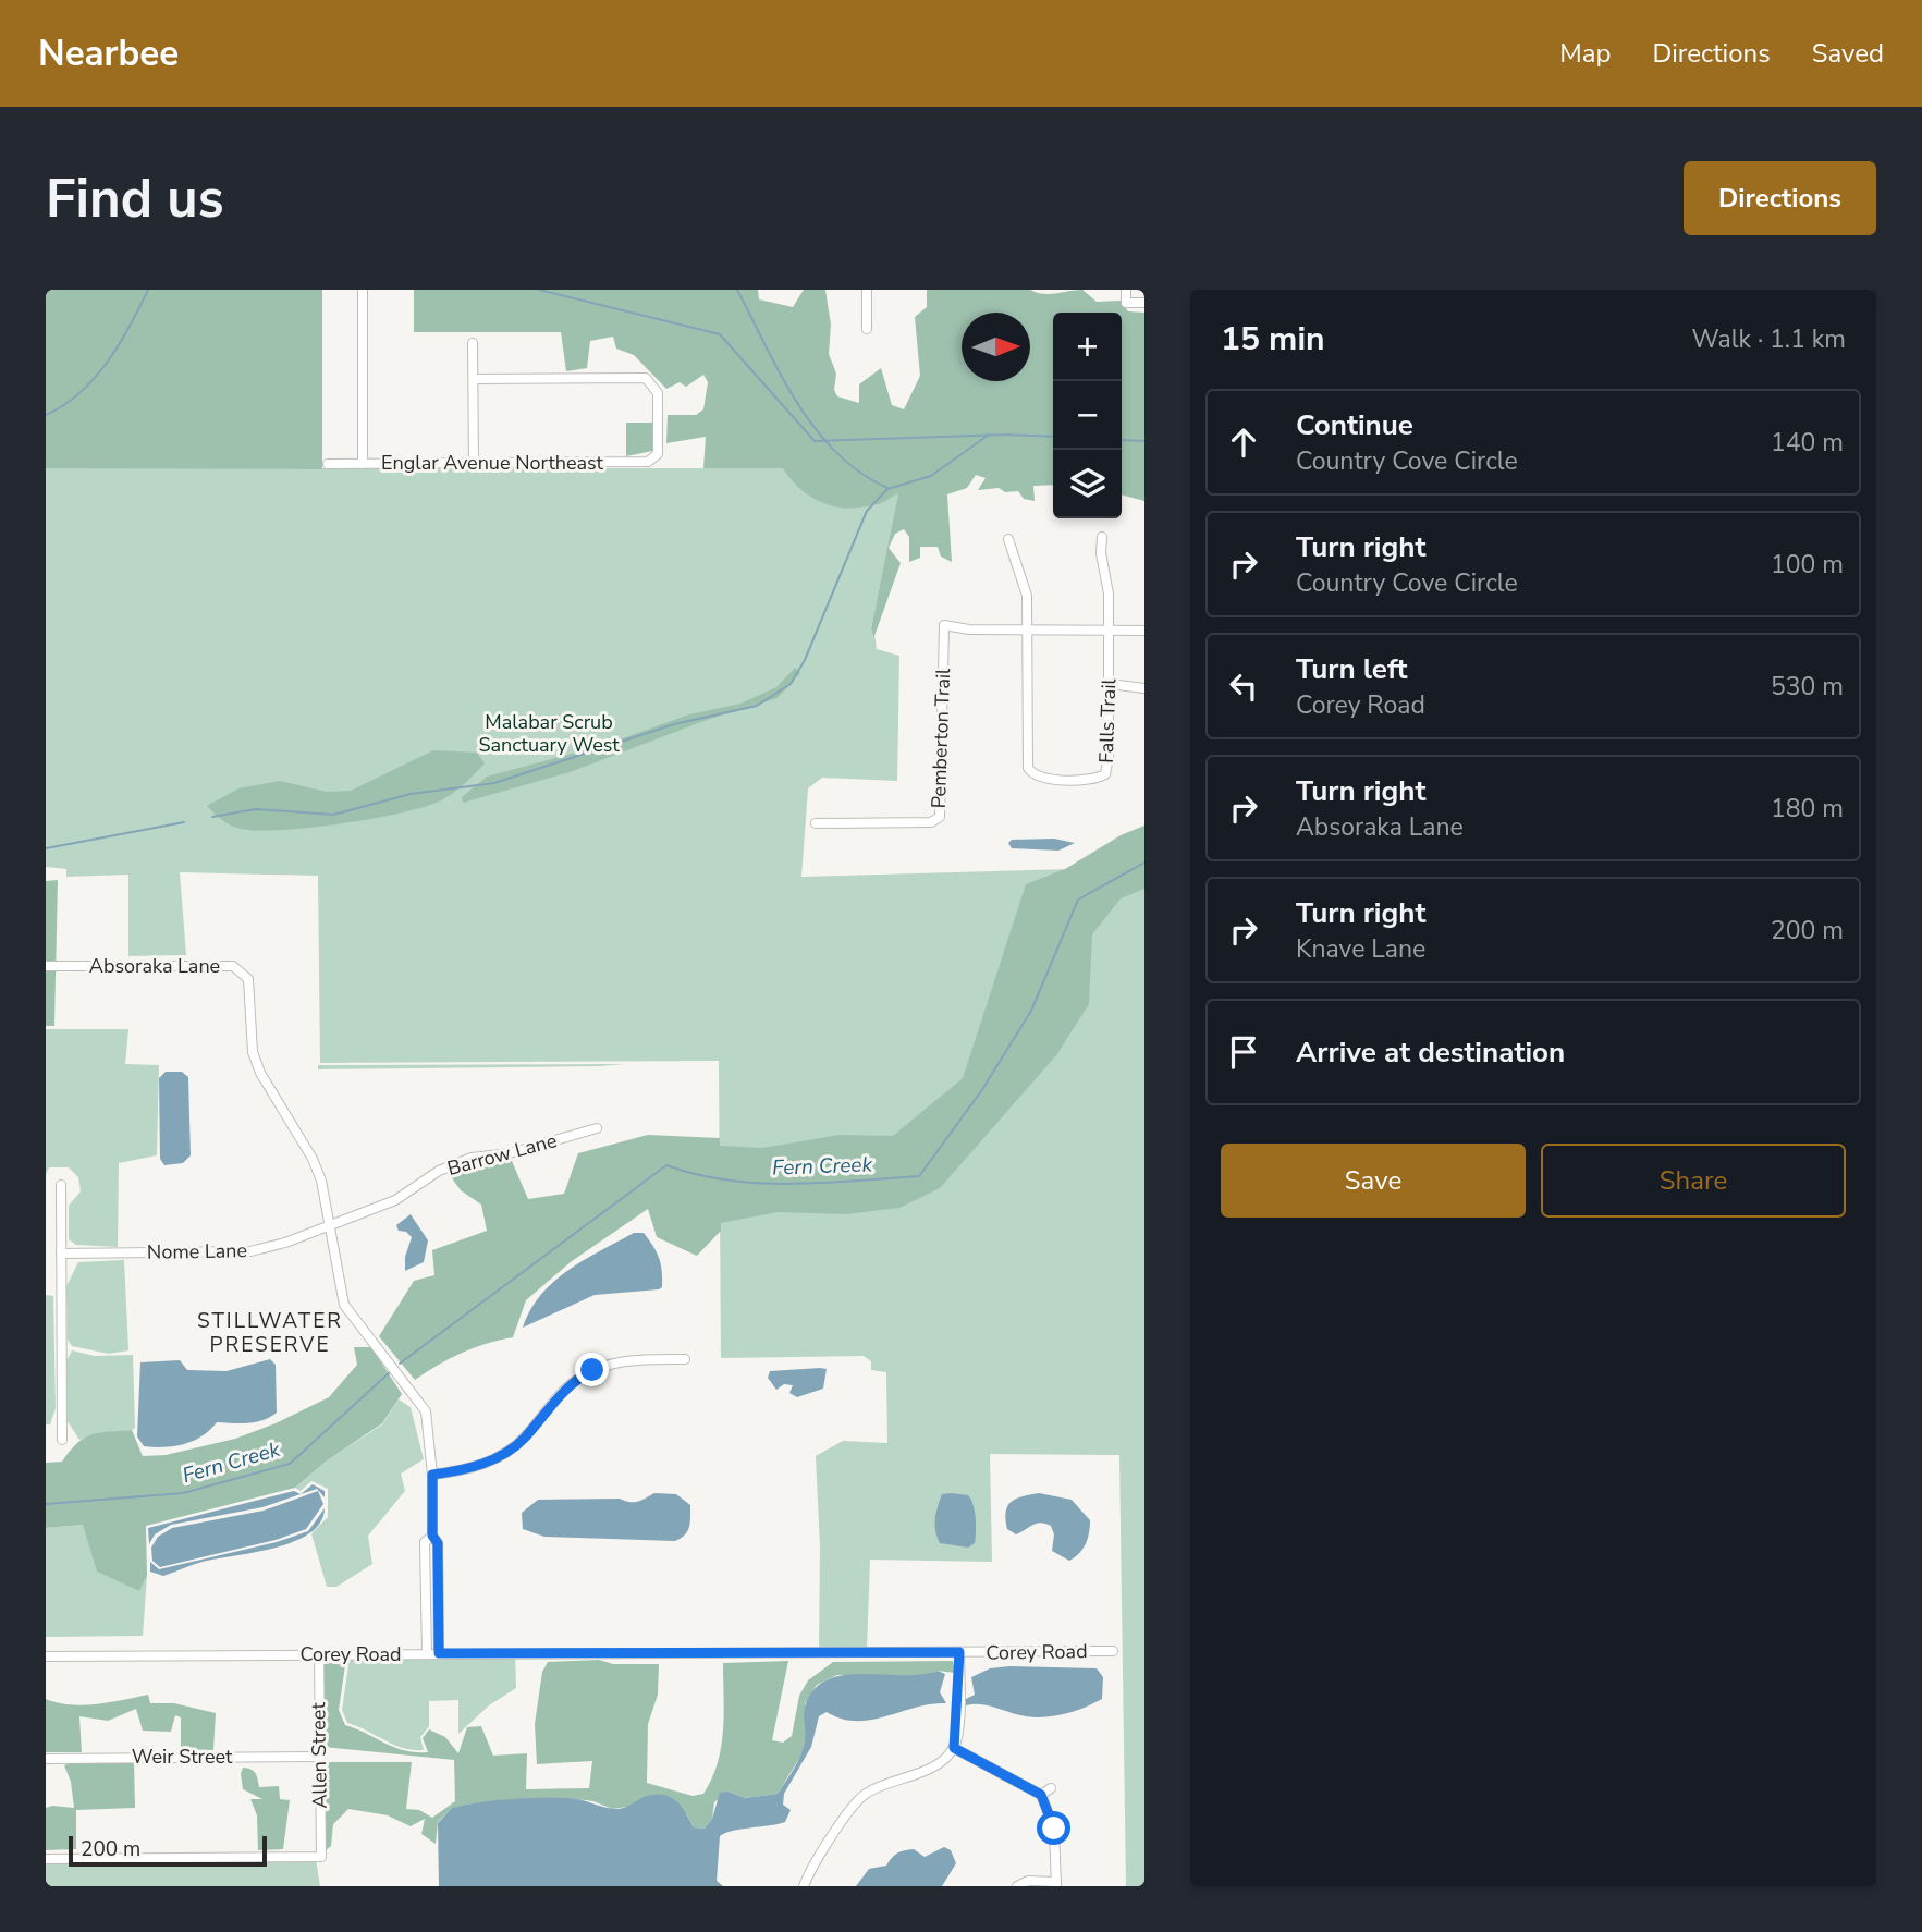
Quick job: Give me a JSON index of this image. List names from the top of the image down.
{
  "streets": {
    "street": [
      "Englar Avenue Northeast",
      "Falls Trail",
      "Pemberton Trail",
      "Absoraka Lane",
      "Barrow Lane",
      "Nome Lane",
      "Corey Road",
      "Allen Street",
      "Weir Street"
    ]
  },
  "crossings": [
    ["Falls Trail", "Pemberton Trail"],
    ["Absoraka Lane", "Barrow Lane"],
    ["Absoraka Lane", "Nome Lane"],
    ["Absoraka Lane", "Corey Road"],
    ["Barrow Lane", "Nome Lane"],
    ["Corey Road", "Allen Street"],
    ["Allen Street", "Weir Street"]
  ],
  "districts": ["STILLWATER PRESERVE"],
  "water": ["Fern Creek"],
  "parks": ["Malabar Scrub Sanctuary West"],
  "scale_bar": "200 m",
  "north": "right",
  "page": {
    "header": "Nearbee",
    "nav": ["Map", "Directions", "Saved"],
    "buttons": [
      "Directions",
      ["Save", "Share"]
    ],
    "title": "Find us",
    "heading": ["15 min", "Walk · 1.1 km"],
    "map_buttons": ["+", "−"],
    "list": [
      ["Continue", "Country Cove Circle", "140 m"],
      ["Turn right", "Country Cove Circle", "100 m"],
      ["Turn left", "Corey Road", "530 m"],
      ["Turn right", "Absoraka Lane", "180 m"],
      ["Turn right", "Knave Lane", "200 m"],
      "Arrive at destination"
    ],
    "scale": "200 m"
  }
}
